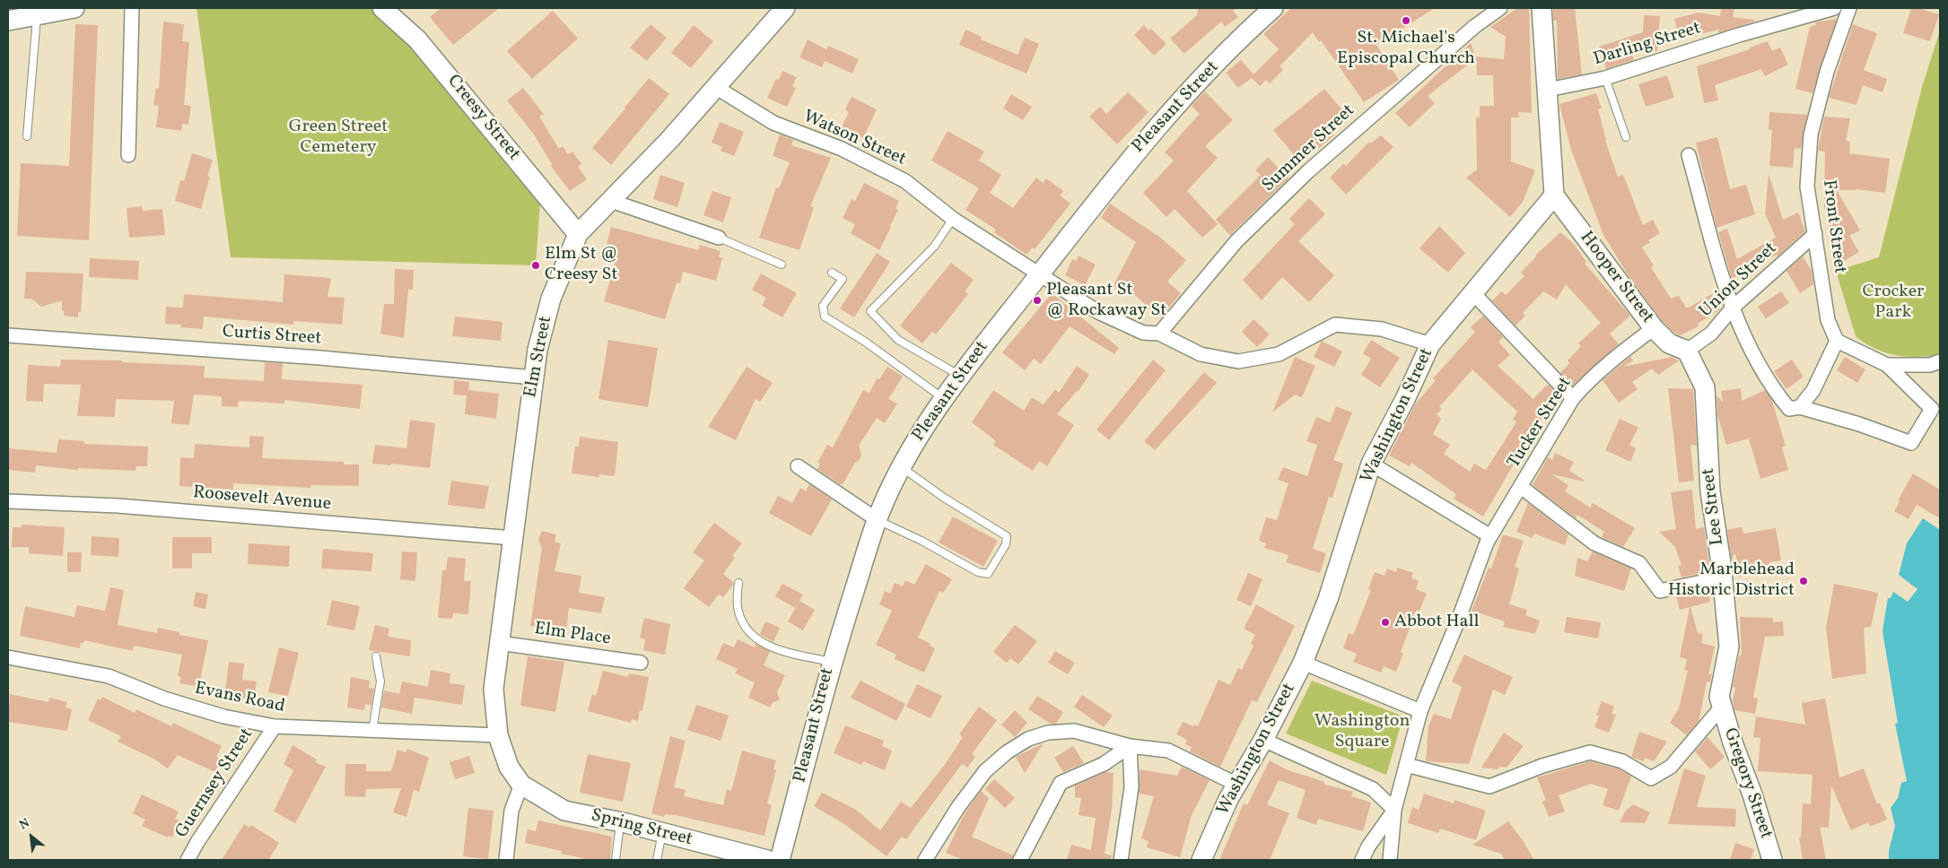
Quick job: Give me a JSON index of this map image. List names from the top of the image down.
{
  "streets": {
    "main road": [
      "Pleasant Street",
      "Creesy Street",
      "Hooper Street",
      "Elm Street",
      "Washington Street",
      "Lee Street",
      "Gregory Street",
      "Spring Street"
    ],
    "street": [
      "Darling Street",
      "Watson Street",
      "Summer Street",
      "Front Street",
      "Union Street",
      "Curtis Street",
      "Tucker Street",
      "Roosevelt Avenue",
      "Elm Place",
      "Evans Road",
      "Guernsey Street"
    ]
  },
  "crossings": [
    ["Pleasant Street", "Watson Street"],
    ["Creesy Street", "Elm Street"],
    ["Watson Street", "Summer Street"],
    ["Watson Street", "Elm Street"],
    ["Watson Street", "Washington Street"],
    ["Front Street", "Union Street"],
    ["Hooper Street", "Union Street"],
    ["Hooper Street", "Washington Street"],
    ["Hooper Street", "Tucker Street"],
    ["Hooper Street", "Lee Street"],
    ["Union Street", "Lee Street"],
    ["Curtis Street", "Elm Street"],
    ["Elm Street", "Roosevelt Avenue"],
    ["Elm Street", "Elm Place"],
    ["Elm Street", "Evans Road"],
    ["Elm Street", "Spring Street"],
    ["Lee Street", "Gregory Street"],
    ["Evans Road", "Guernsey Street"]
  ],
  "parks": ["Green Street Cemetery", "Crocker Park", "Washington Square"],
  "places": [
    "St. Michael's Episcopal Church",
    "Elm St @ Creesy St",
    "Pleasant St @ Rockaway St",
    "Marblehead Historic District",
    "Abbot Hall"
  ],
  "north": "top left"
}
